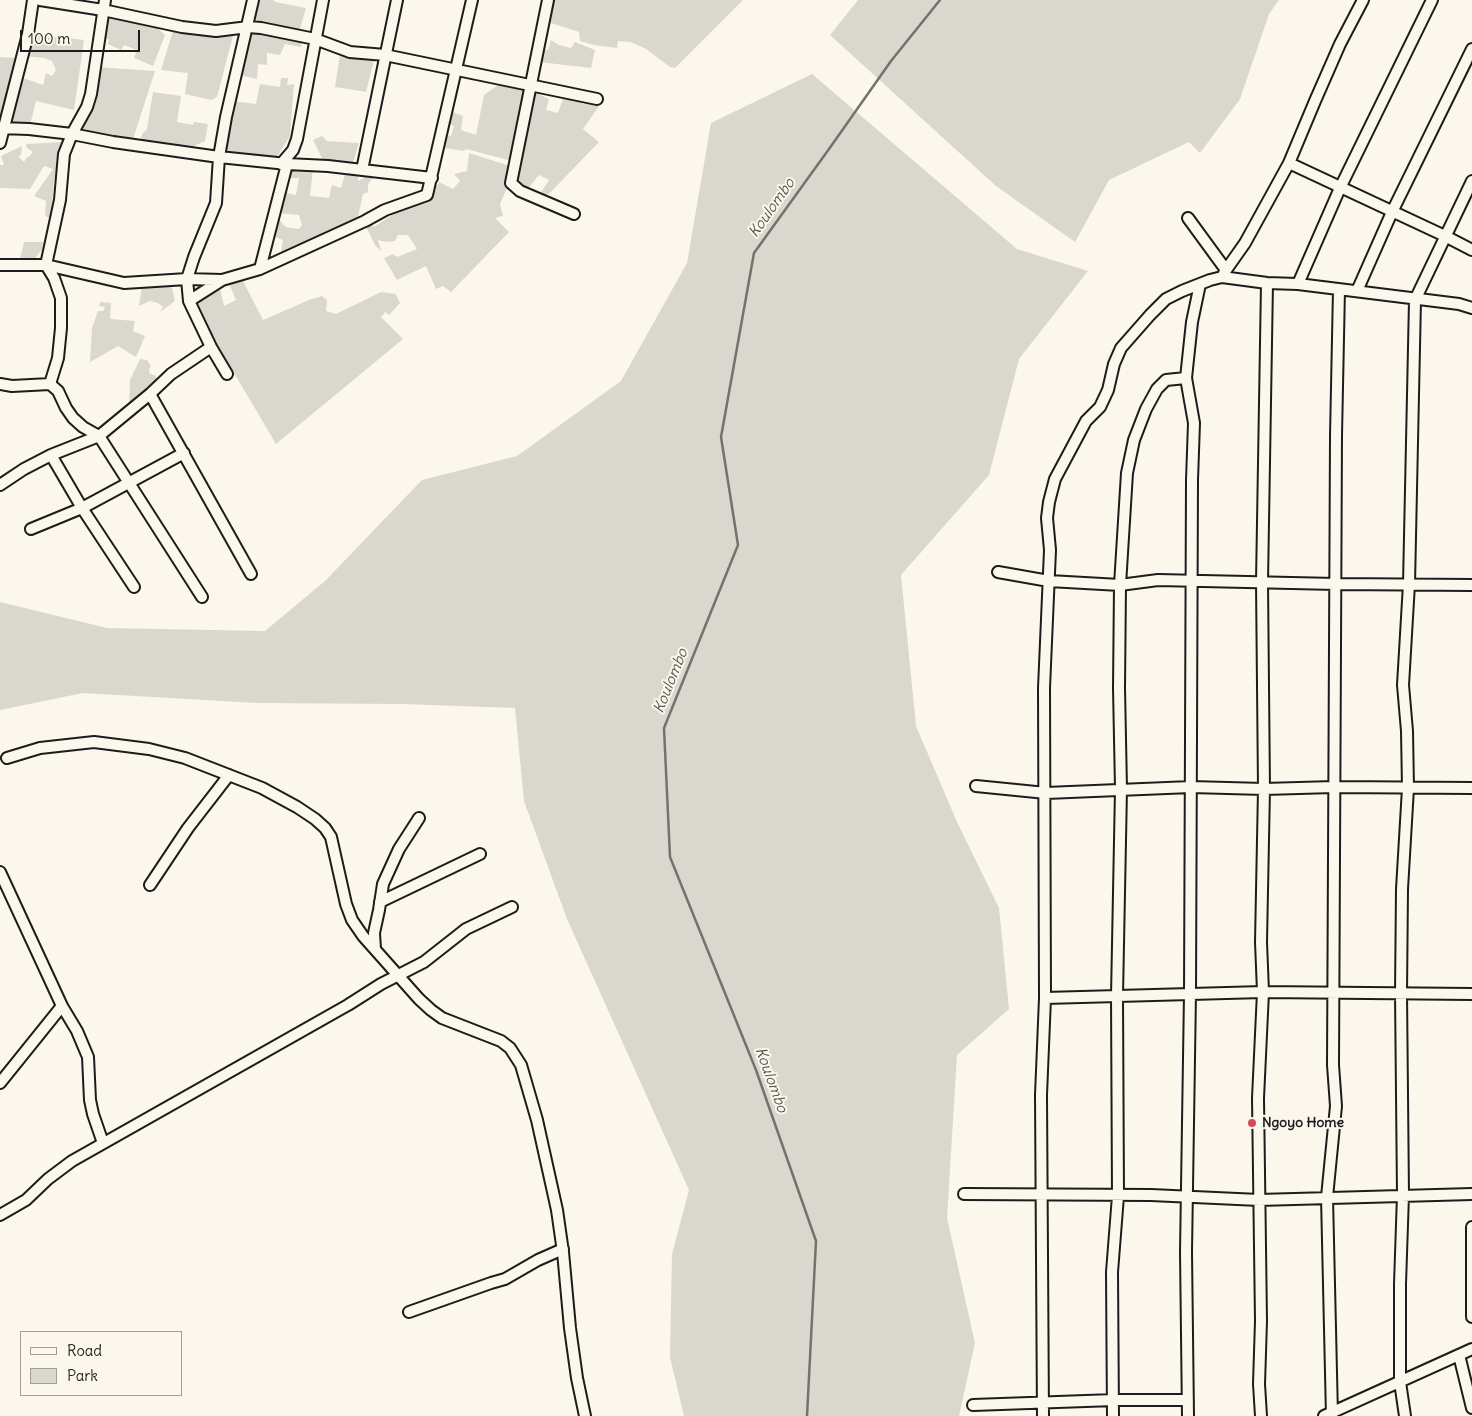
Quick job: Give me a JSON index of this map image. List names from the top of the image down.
{
  "water": ["Koulombo"],
  "places": ["Ngoyo Home"],
  "legend": ["Road", "Park"],
  "scale_bar": "100 m"
}
